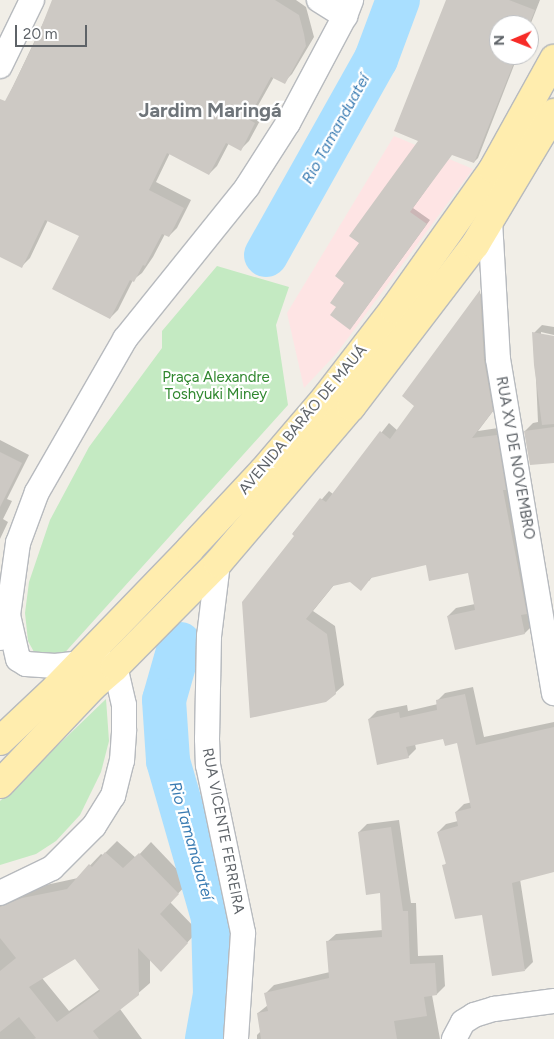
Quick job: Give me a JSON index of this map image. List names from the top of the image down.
{
  "streets": {
    "main road": ["AVENIDA BARÃO DE MAUÁ"],
    "street": ["RUA XV DE NOVEMBRO", "RUA VICENTE FERREIRA"]
  },
  "crossings": [
    ["AVENIDA BARÃO DE MAUÁ", "RUA XV DE NOVEMBRO"],
    ["AVENIDA BARÃO DE MAUÁ", "RUA VICENTE FERREIRA"]
  ],
  "districts": ["Jardim Maringá"],
  "water": ["Rio Tamanduateí"],
  "parks": ["Praça Alexandre Toshyuki Miney"],
  "scale_bar": "20 m",
  "north": "left"
}
